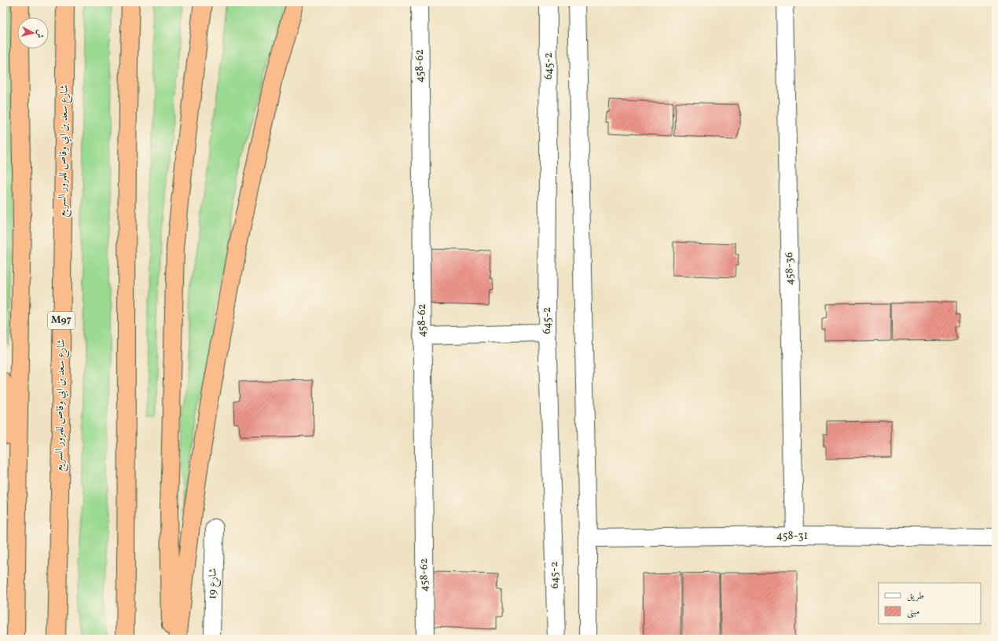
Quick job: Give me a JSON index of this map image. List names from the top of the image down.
{
  "streets": {
    "highway": ["شارع سعد بن ابي وقاص للمرور السريع", "M97"],
    "street": [
      "458-62",
      "645-2",
      "458-36",
      "458-31",
      "شارع 19"
    ]
  },
  "crossings": [
    ["458-36", "458-31"]
  ],
  "legend": ["طريق", "مبنى"],
  "north": "right"
}
